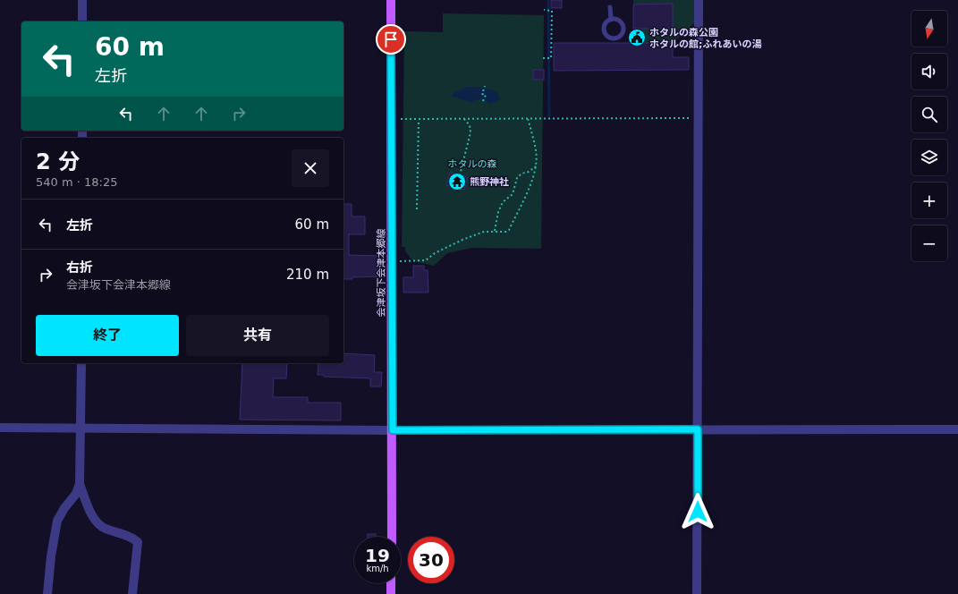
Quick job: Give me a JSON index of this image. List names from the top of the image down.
{
  "streets": {
    "main road": ["会津坂下会津本郷線"]
  },
  "parks": ["ホタルの森"],
  "places": {
    "public building": ["ホタルの森公園 ホタルの館;ふれあいの湯"],
    "temple": ["熊野神社"]
  },
  "north": "bottom",
  "page": {
    "map_buttons": ["+", "−"],
    "turn": ["60 m", "左折"],
    "heading": ["2 分", "540 m · 18:25"],
    "list": [
      {
        "name": "左折",
        "value": "60 m"
      },
      {
        "name": "右折",
        "note": "会津坂下会津本郷線",
        "value": "210 m"
      }
    ],
    "buttons": ["終了", "共有"],
    "speed": "19 km/h",
    "limit": "30"
  }
}
